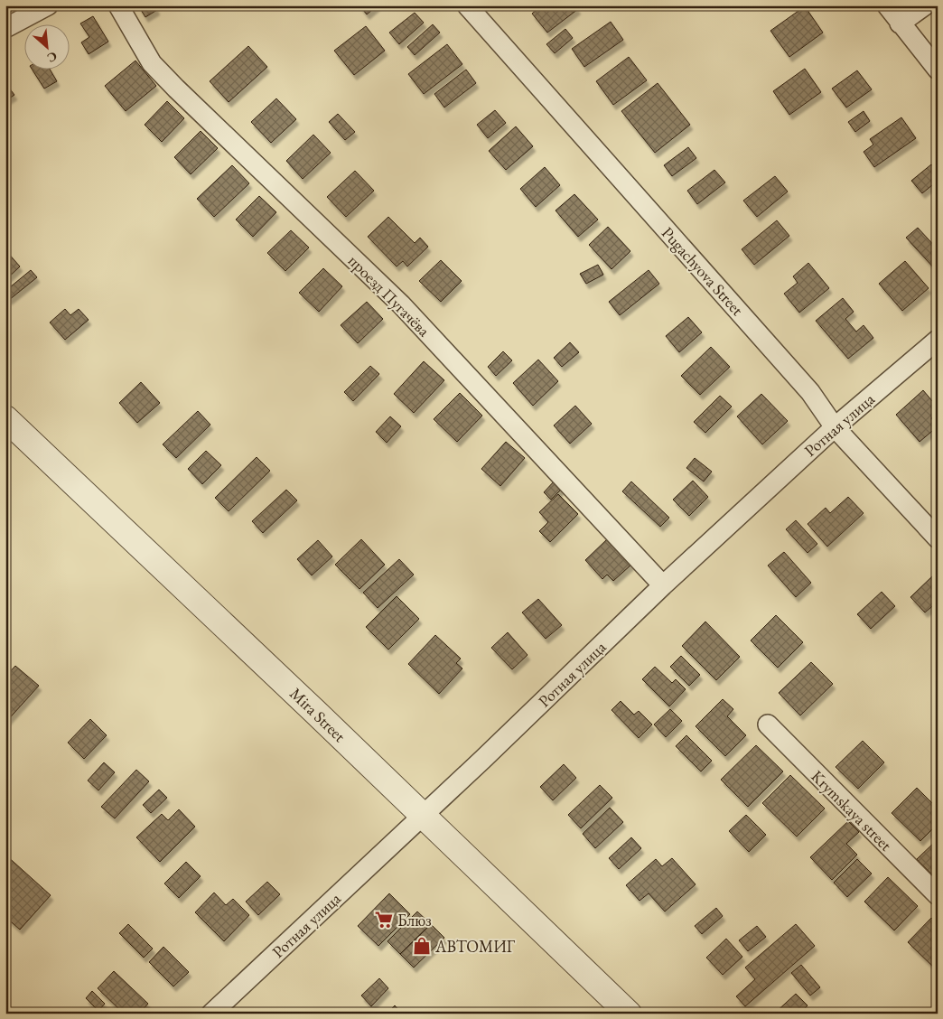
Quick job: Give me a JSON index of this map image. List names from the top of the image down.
{
  "streets": {
    "street": [
      "Pugachyova Street",
      "проезд Пугачёва",
      "Ротная улица",
      "Mira Street",
      "Krymskaya street"
    ]
  },
  "crossings": [
    ["Pugachyova Street", "Ротная улица"],
    ["проезд Пугачёва", "Ротная улица"],
    ["Ротная улица", "Mira Street"]
  ],
  "places": {
    "supermarket": ["Блюз"],
    "shop": ["АВТОМИГ"]
  },
  "north": "bottom right"
}
